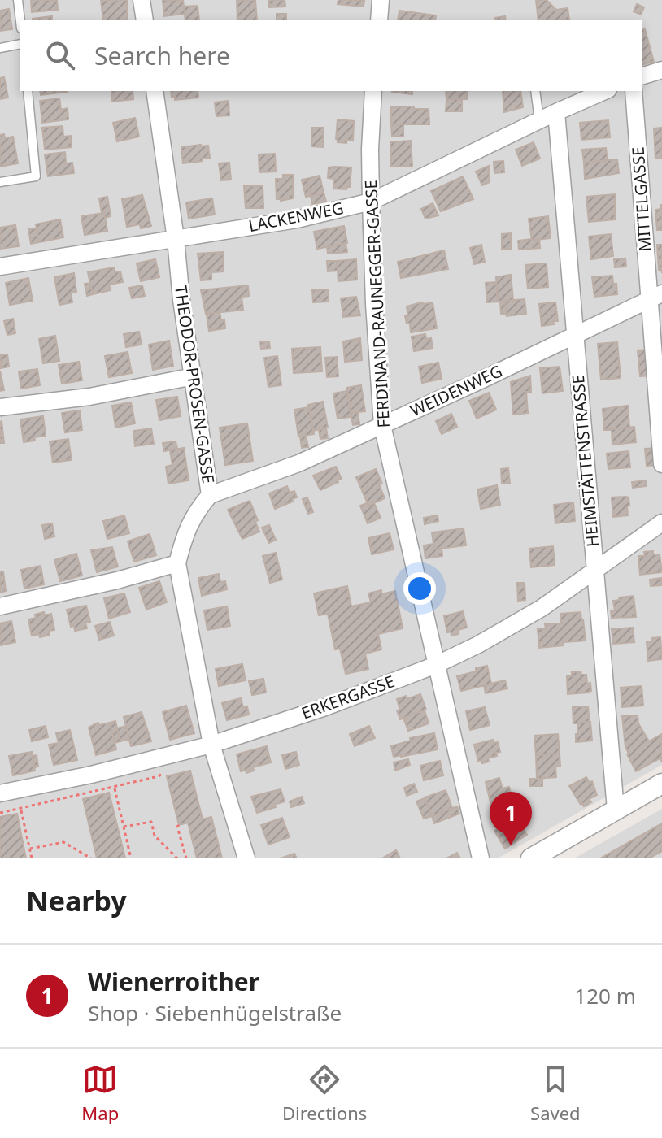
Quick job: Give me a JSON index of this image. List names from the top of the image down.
{
  "streets": {
    "street": [
      "MITTELGASSE",
      "LACKENWEG",
      "FERDINAND-RAUNEGGER-GASSE",
      "THEODOR-PROSEN-GASSE",
      "WEIDENWEG",
      "HEIMSTÄTTENSTRASSE",
      "ERKERGASSE"
    ]
  },
  "crossings": [
    ["MITTELGASSE", "WEIDENWEG"],
    ["LACKENWEG", "FERDINAND-RAUNEGGER-GASSE"],
    ["LACKENWEG", "THEODOR-PROSEN-GASSE"],
    ["LACKENWEG", "HEIMSTÄTTENSTRASSE"],
    ["FERDINAND-RAUNEGGER-GASSE", "WEIDENWEG"],
    ["FERDINAND-RAUNEGGER-GASSE", "ERKERGASSE"],
    ["THEODOR-PROSEN-GASSE", "WEIDENWEG"],
    ["THEODOR-PROSEN-GASSE", "ERKERGASSE"],
    ["WEIDENWEG", "HEIMSTÄTTENSTRASSE"],
    ["HEIMSTÄTTENSTRASSE", "ERKERGASSE"]
  ],
  "page": {
    "search": "Search here",
    "pins": "1",
    "heading": "Nearby",
    "list": [
      {
        "mark": "1",
        "name": "Wienerroither",
        "note": "Shop · Siebenhügelstraße",
        "value": "120 m"
      }
    ],
    "nav": ["Map", "Directions", "Saved"]
  }
}
